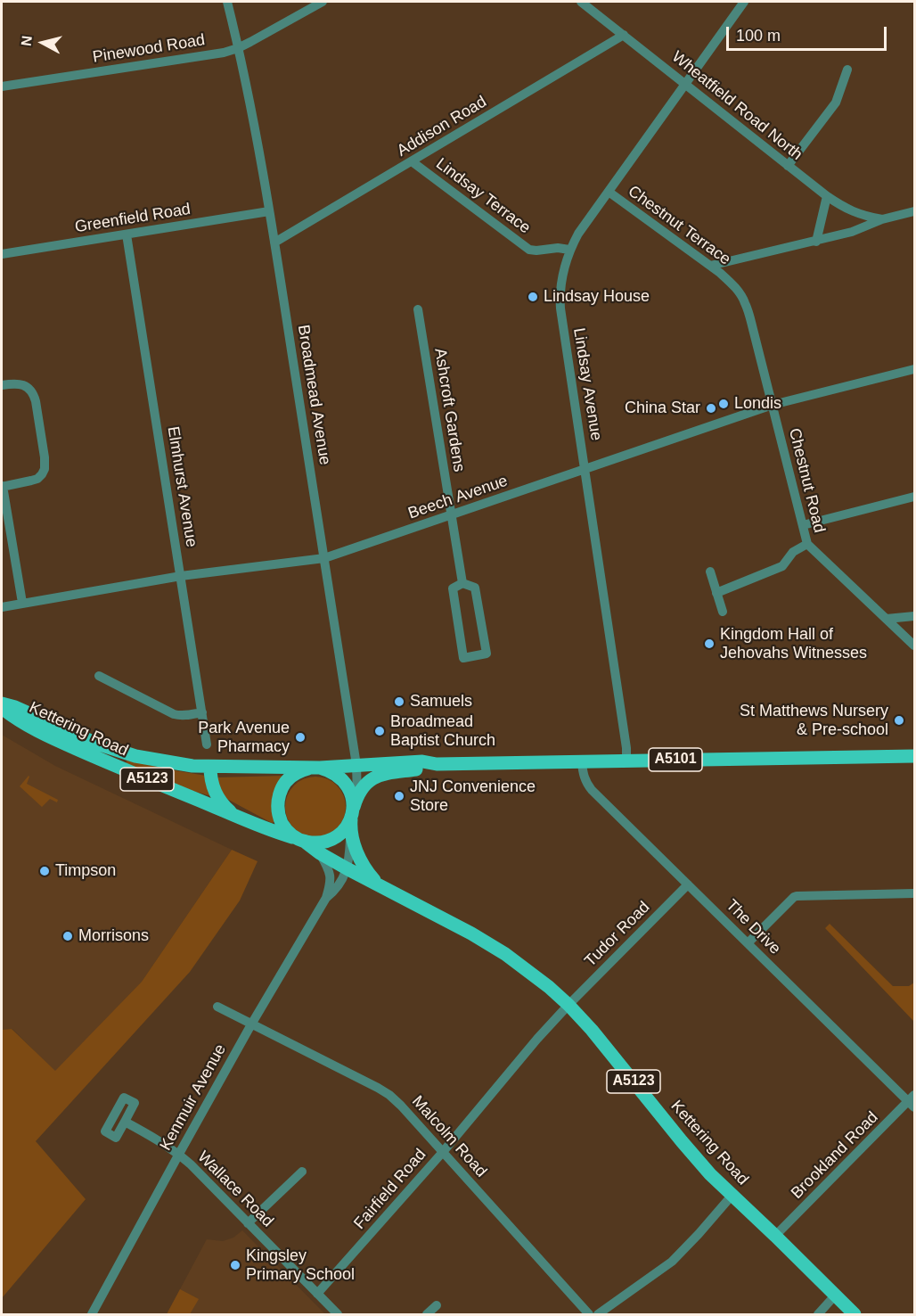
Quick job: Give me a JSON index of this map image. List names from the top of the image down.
{
  "streets": {
    "main road": ["Kettering Road", "A5101", "A5123"],
    "street": [
      "Pinewood Road",
      "Wheatfield Road North",
      "Addison Road",
      "Lindsay Terrace",
      "Greenfield Road",
      "Chestnut Terrace",
      "Lindsay Avenue",
      "Broadmead Avenue",
      "Ashcroft Gardens",
      "Chestnut Road",
      "Elmhurst Avenue",
      "Beech Avenue",
      "The Drive",
      "Tudor Road",
      "Kenmuir Avenue",
      "Malcolm Road",
      "Brookland Road",
      "Wallace Road",
      "Fairfield Road"
    ]
  },
  "crossings": [
    ["Pinewood Road", "Broadmead Avenue"],
    ["Wheatfield Road North", "Addison Road"],
    ["Wheatfield Road North", "Lindsay Avenue"],
    ["Addison Road", "Lindsay Terrace"],
    ["Addison Road", "Broadmead Avenue"],
    ["Lindsay Terrace", "Lindsay Avenue"],
    ["Greenfield Road", "Broadmead Avenue"],
    ["Greenfield Road", "Elmhurst Avenue"],
    ["Chestnut Terrace", "Lindsay Avenue"],
    ["Chestnut Terrace", "Chestnut Road"],
    ["Chestnut Terrace", "Beech Avenue"],
    ["Lindsay Avenue", "Beech Avenue"],
    ["Lindsay Avenue", "A5101"],
    ["Broadmead Avenue", "Beech Avenue"],
    ["Broadmead Avenue", "Kettering Road"],
    ["Broadmead Avenue", "A5101"],
    ["Broadmead Avenue", "Kenmuir Avenue"],
    ["Ashcroft Gardens", "Beech Avenue"],
    ["Chestnut Road", "Beech Avenue"],
    ["Elmhurst Avenue", "Beech Avenue"],
    ["Kettering Road", "A5101"],
    ["Kettering Road", "Tudor Road"],
    ["Kettering Road", "Kenmuir Avenue"],
    ["Kettering Road", "Brookland Road"],
    ["Kettering Road", "Fairfield Road"],
    ["A5101", "The Drive"],
    ["A5101", "Kenmuir Avenue"],
    ["The Drive", "Tudor Road"],
    ["The Drive", "Brookland Road"],
    ["Tudor Road", "Fairfield Road"],
    ["Kenmuir Avenue", "Malcolm Road"],
    ["Kenmuir Avenue", "Wallace Road"],
    ["Malcolm Road", "Fairfield Road"],
    ["Wallace Road", "Fairfield Road"]
  ],
  "places": [
    "Lindsay House",
    "Londis",
    "China Star",
    "Kingdom Hall of Jehovahs Witnesses",
    "Samuels",
    "St Matthews Nursery & Pre-school",
    "Broadmead Baptist Church",
    "Park Avenue Pharmacy",
    "JNJ Convenience Store",
    "Timpson",
    "Morrisons",
    "Kingsley Primary School"
  ],
  "scale_bar": "100 m",
  "north": "left"
}
